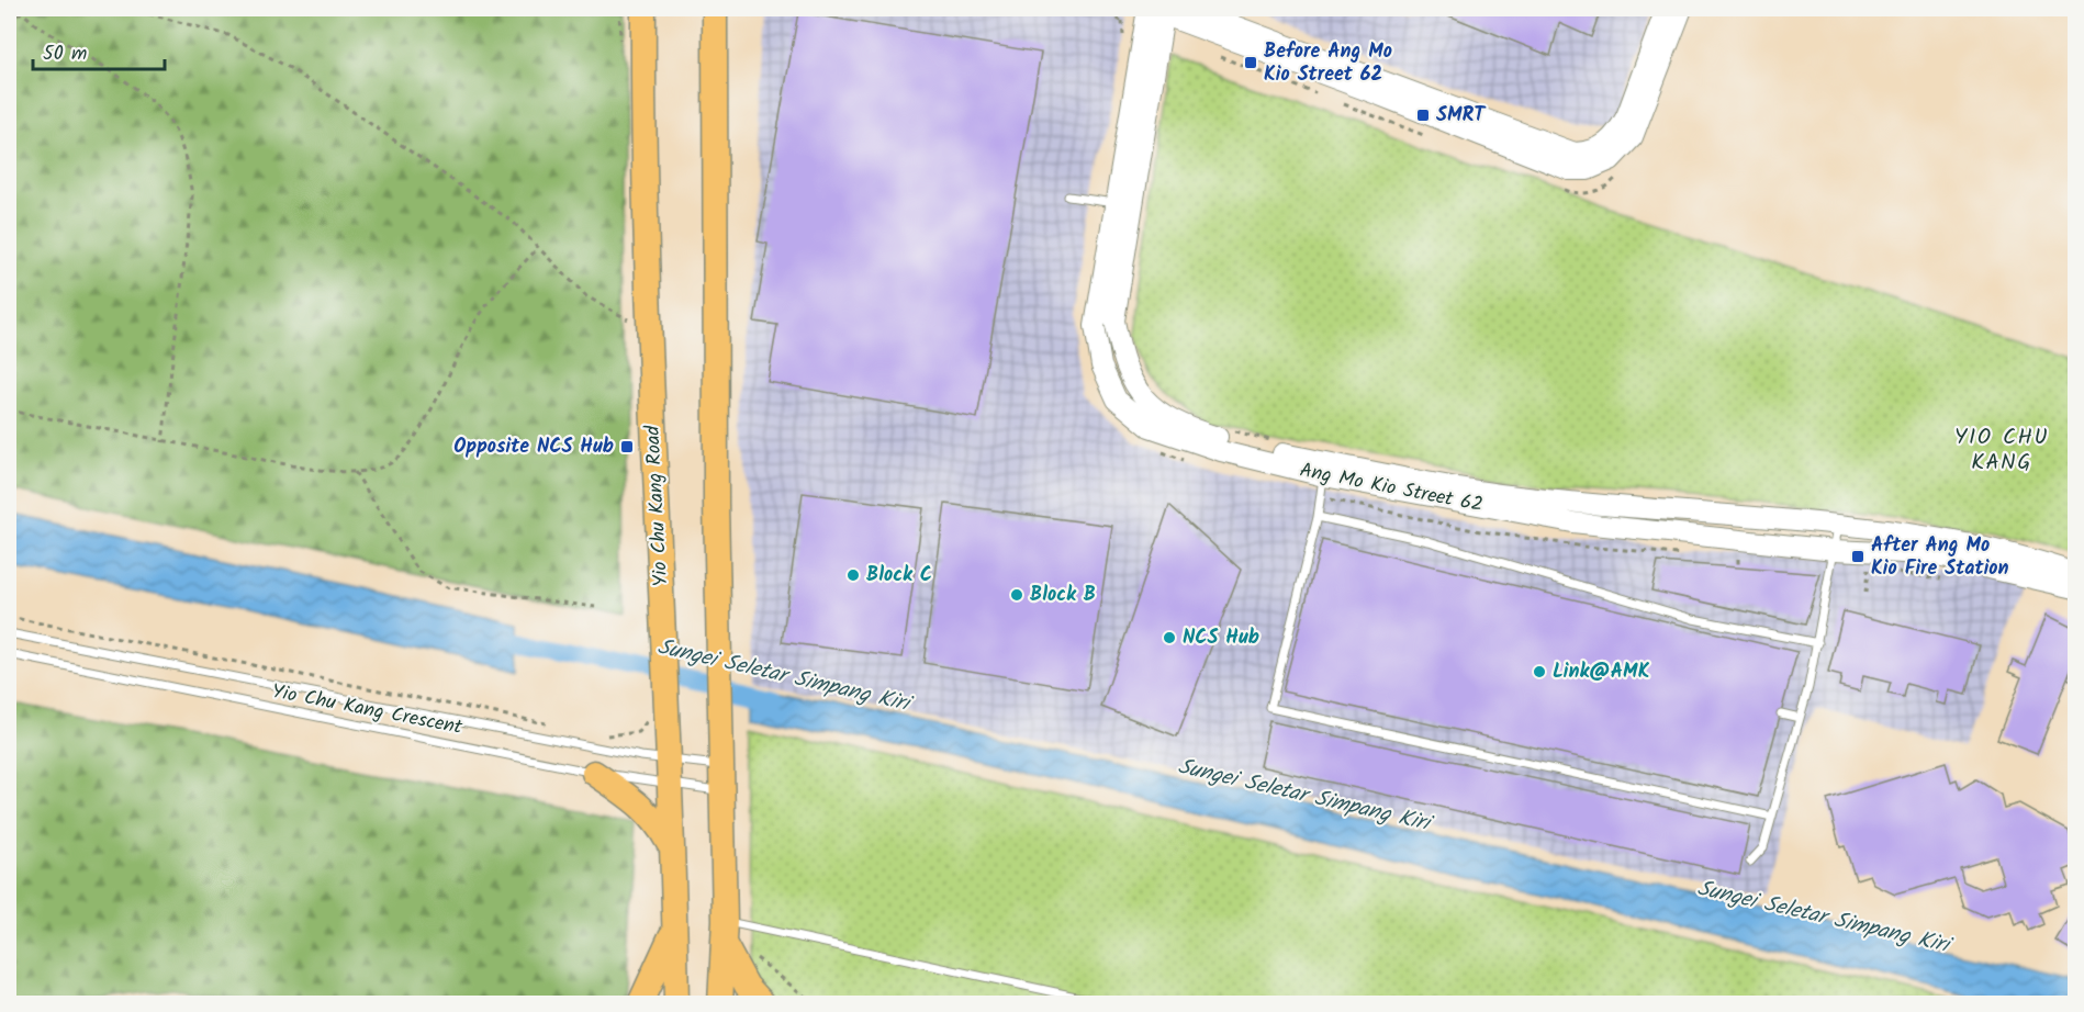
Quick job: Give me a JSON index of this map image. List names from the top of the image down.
{
  "streets": {
    "main road": ["Yio Chu Kang Road"],
    "street": ["Ang Mo Kio Street 62"],
    "lane": ["Yio Chu Kang Crescent"]
  },
  "crossings": [
    ["Yio Chu Kang Road", "Yio Chu Kang Crescent"]
  ],
  "districts": ["YIO CHU KANG"],
  "water": ["Sungei Seletar Simpang Kiri"],
  "places": {
    "transit": [
      "Before Ang Mo Kio Street 62",
      "SMRT",
      "Opposite NCS Hub",
      "After Ang Mo Kio Fire Station"
    ],
    "other": [
      "Block C",
      "Block B",
      "NCS Hub",
      "Link@AMK"
    ]
  },
  "scale_bar": "50 m"
}
